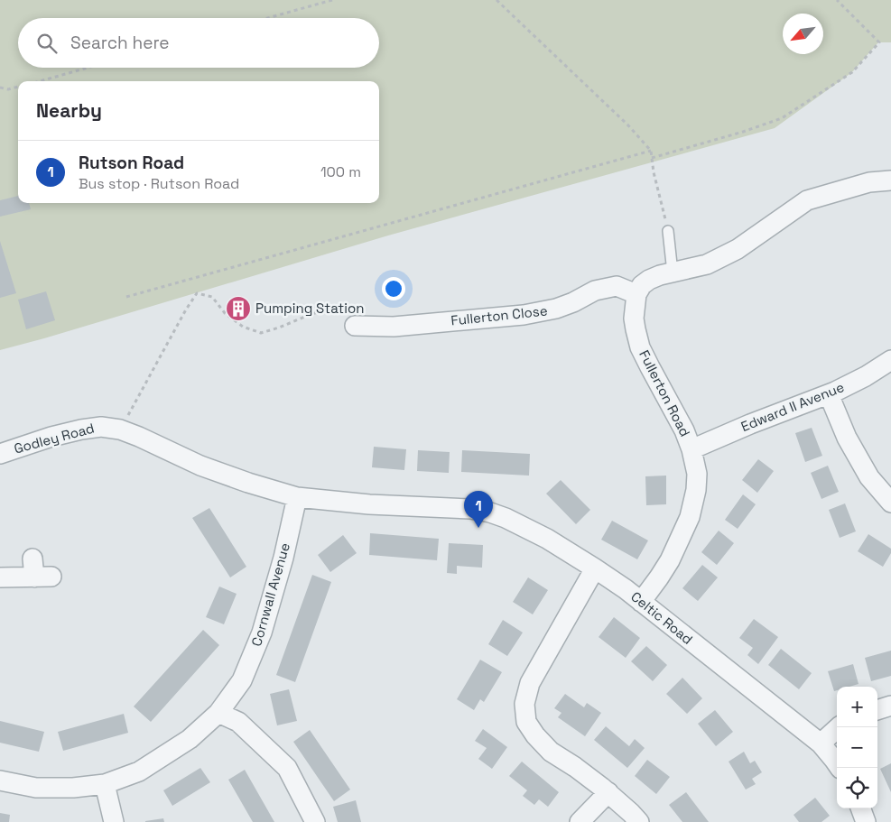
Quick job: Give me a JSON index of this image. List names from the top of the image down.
{
  "streets": {
    "street": [
      "Fullerton Close",
      "Fullerton Road",
      "Edward II Avenue",
      "Godley Road",
      "Cornwall Avenue",
      "Celtic Road"
    ]
  },
  "crossings": [
    ["Fullerton Close", "Fullerton Road"],
    ["Fullerton Road", "Edward II Avenue"],
    ["Fullerton Road", "Celtic Road"],
    ["Godley Road", "Cornwall Avenue"],
    ["Godley Road", "Celtic Road"],
    ["Cornwall Avenue", "Celtic Road"]
  ],
  "places": {
    "building": ["Pumping Station"]
  },
  "north": "bottom left",
  "page": {
    "search": "Search here",
    "heading": "Nearby",
    "list": [
      {
        "mark": "1",
        "name": "Rutson Road",
        "note": "Bus stop · Rutson Road",
        "value": "100 m"
      }
    ],
    "pins": "1",
    "map_buttons": ["+", "−"]
  }
}
